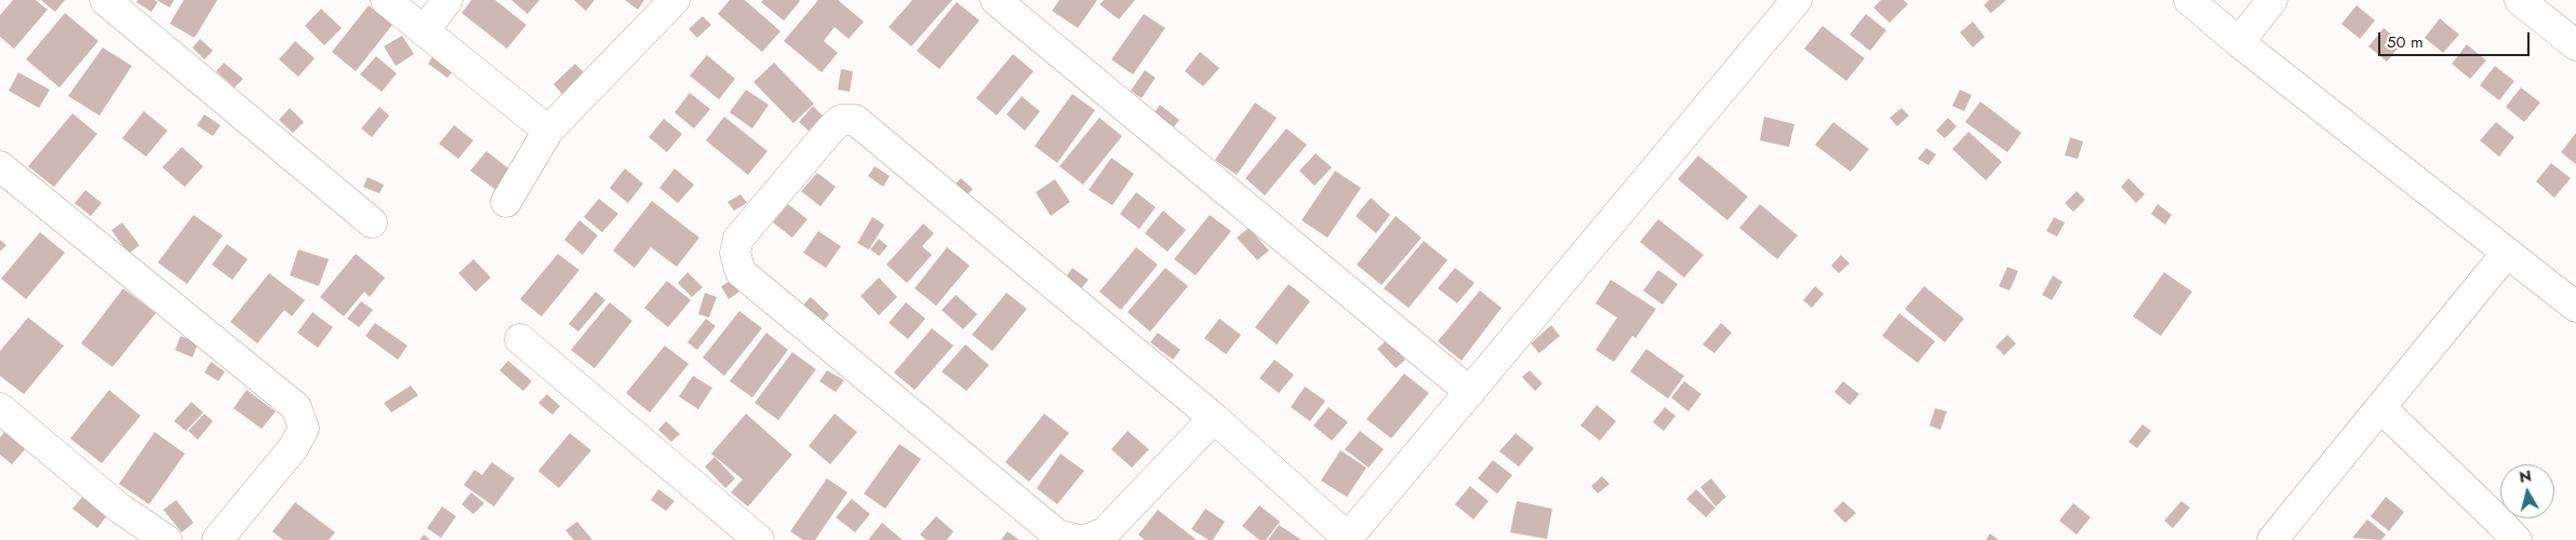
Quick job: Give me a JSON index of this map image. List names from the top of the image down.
{
  "scale_bar": "50 m",
  "north": "top"
}
